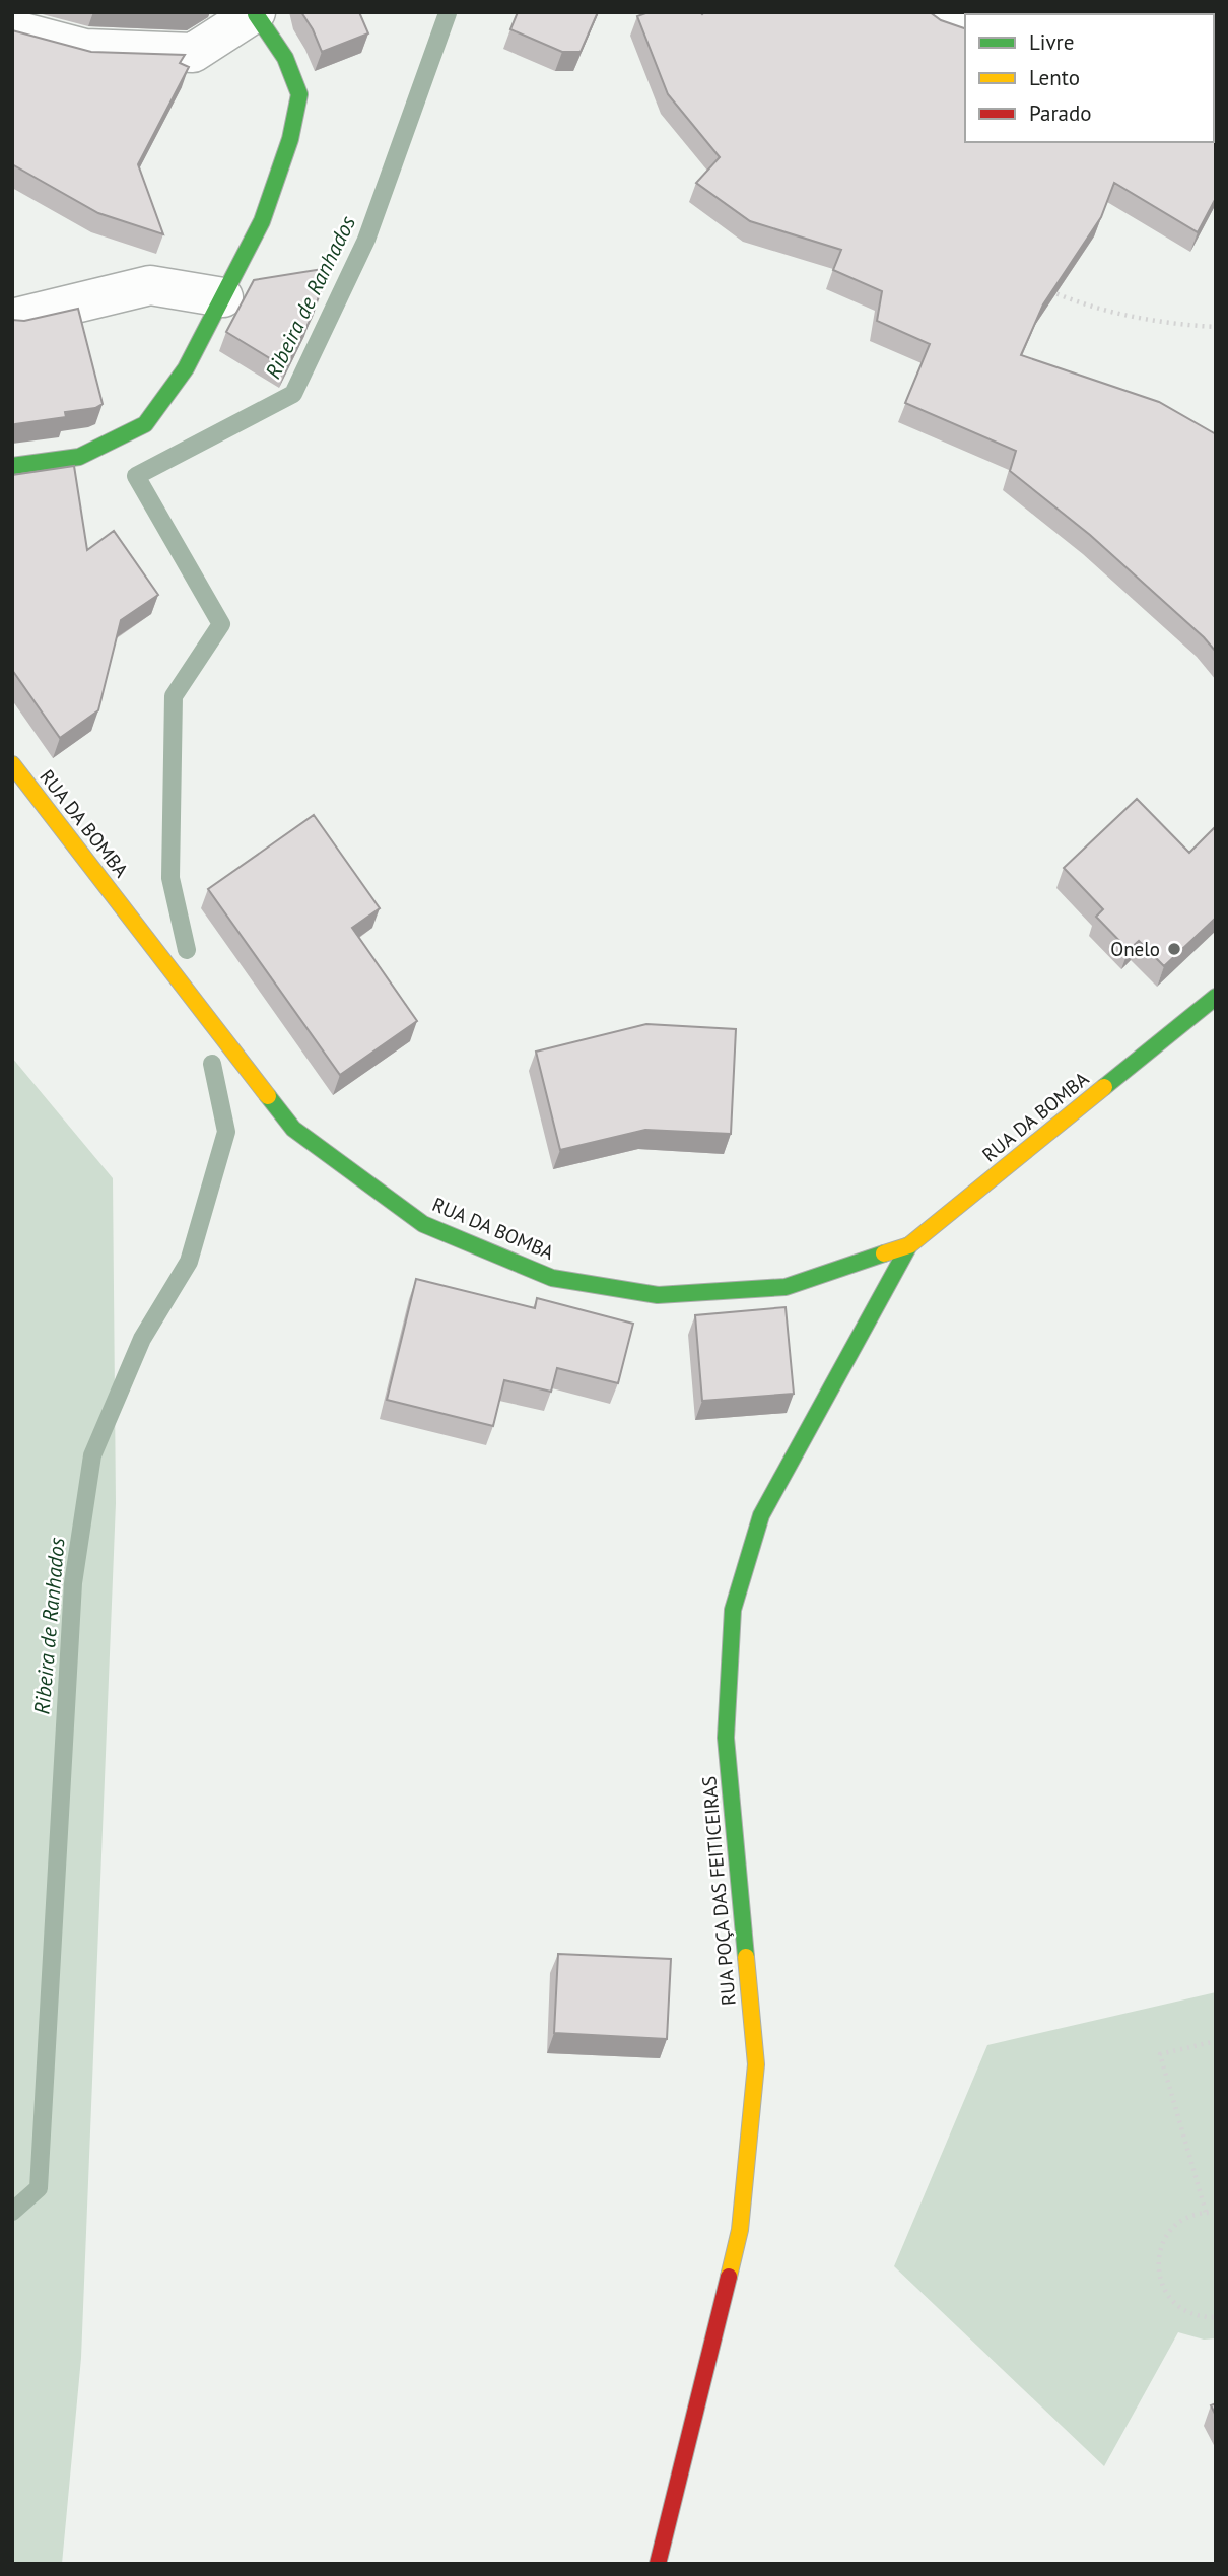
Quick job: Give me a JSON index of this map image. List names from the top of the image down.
{
  "streets": {
    "street": ["RUA DA BOMBA", "RUA POÇA DAS FEITICEIRAS"]
  },
  "crossings": [
    ["RUA DA BOMBA", "RUA POÇA DAS FEITICEIRAS"]
  ],
  "water": ["Ribeira de Ranhados"],
  "places": ["Onelo"],
  "legend": ["Livre", "Lento", "Parado"]
}
